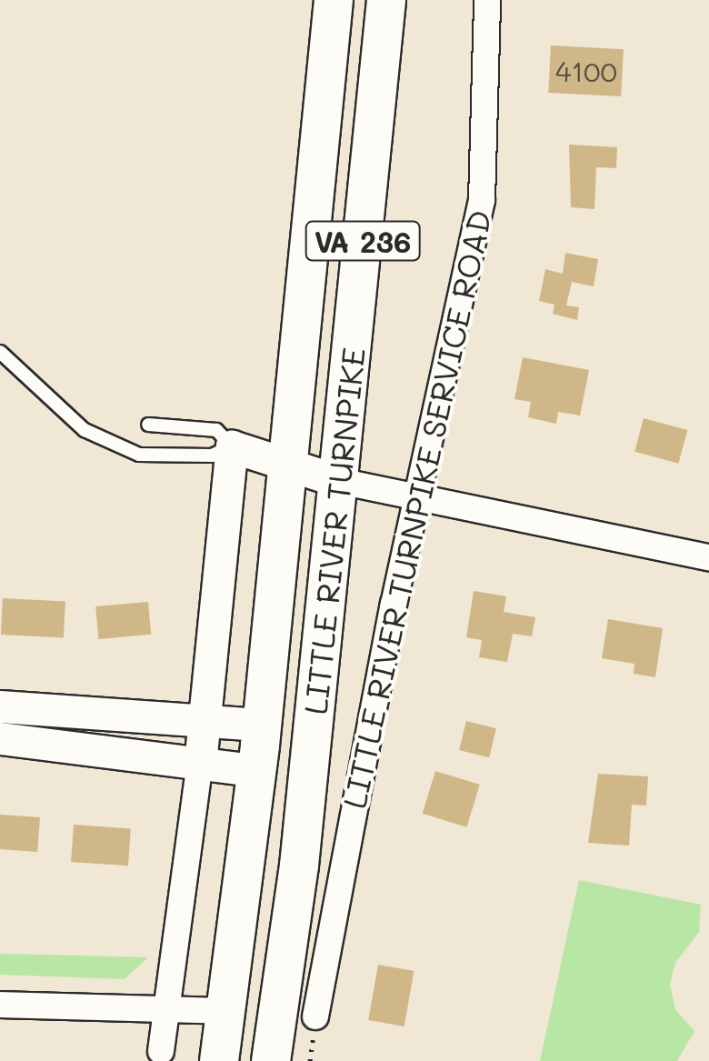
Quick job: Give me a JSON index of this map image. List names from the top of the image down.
{
  "streets": {
    "main road": ["VA 236", "LITTLE RIVER TURNPIKE"],
    "street": ["LITTLE RIVER TURNPIKE SERVICE ROAD"]
  },
  "house_numbers": ["4100"]
}
